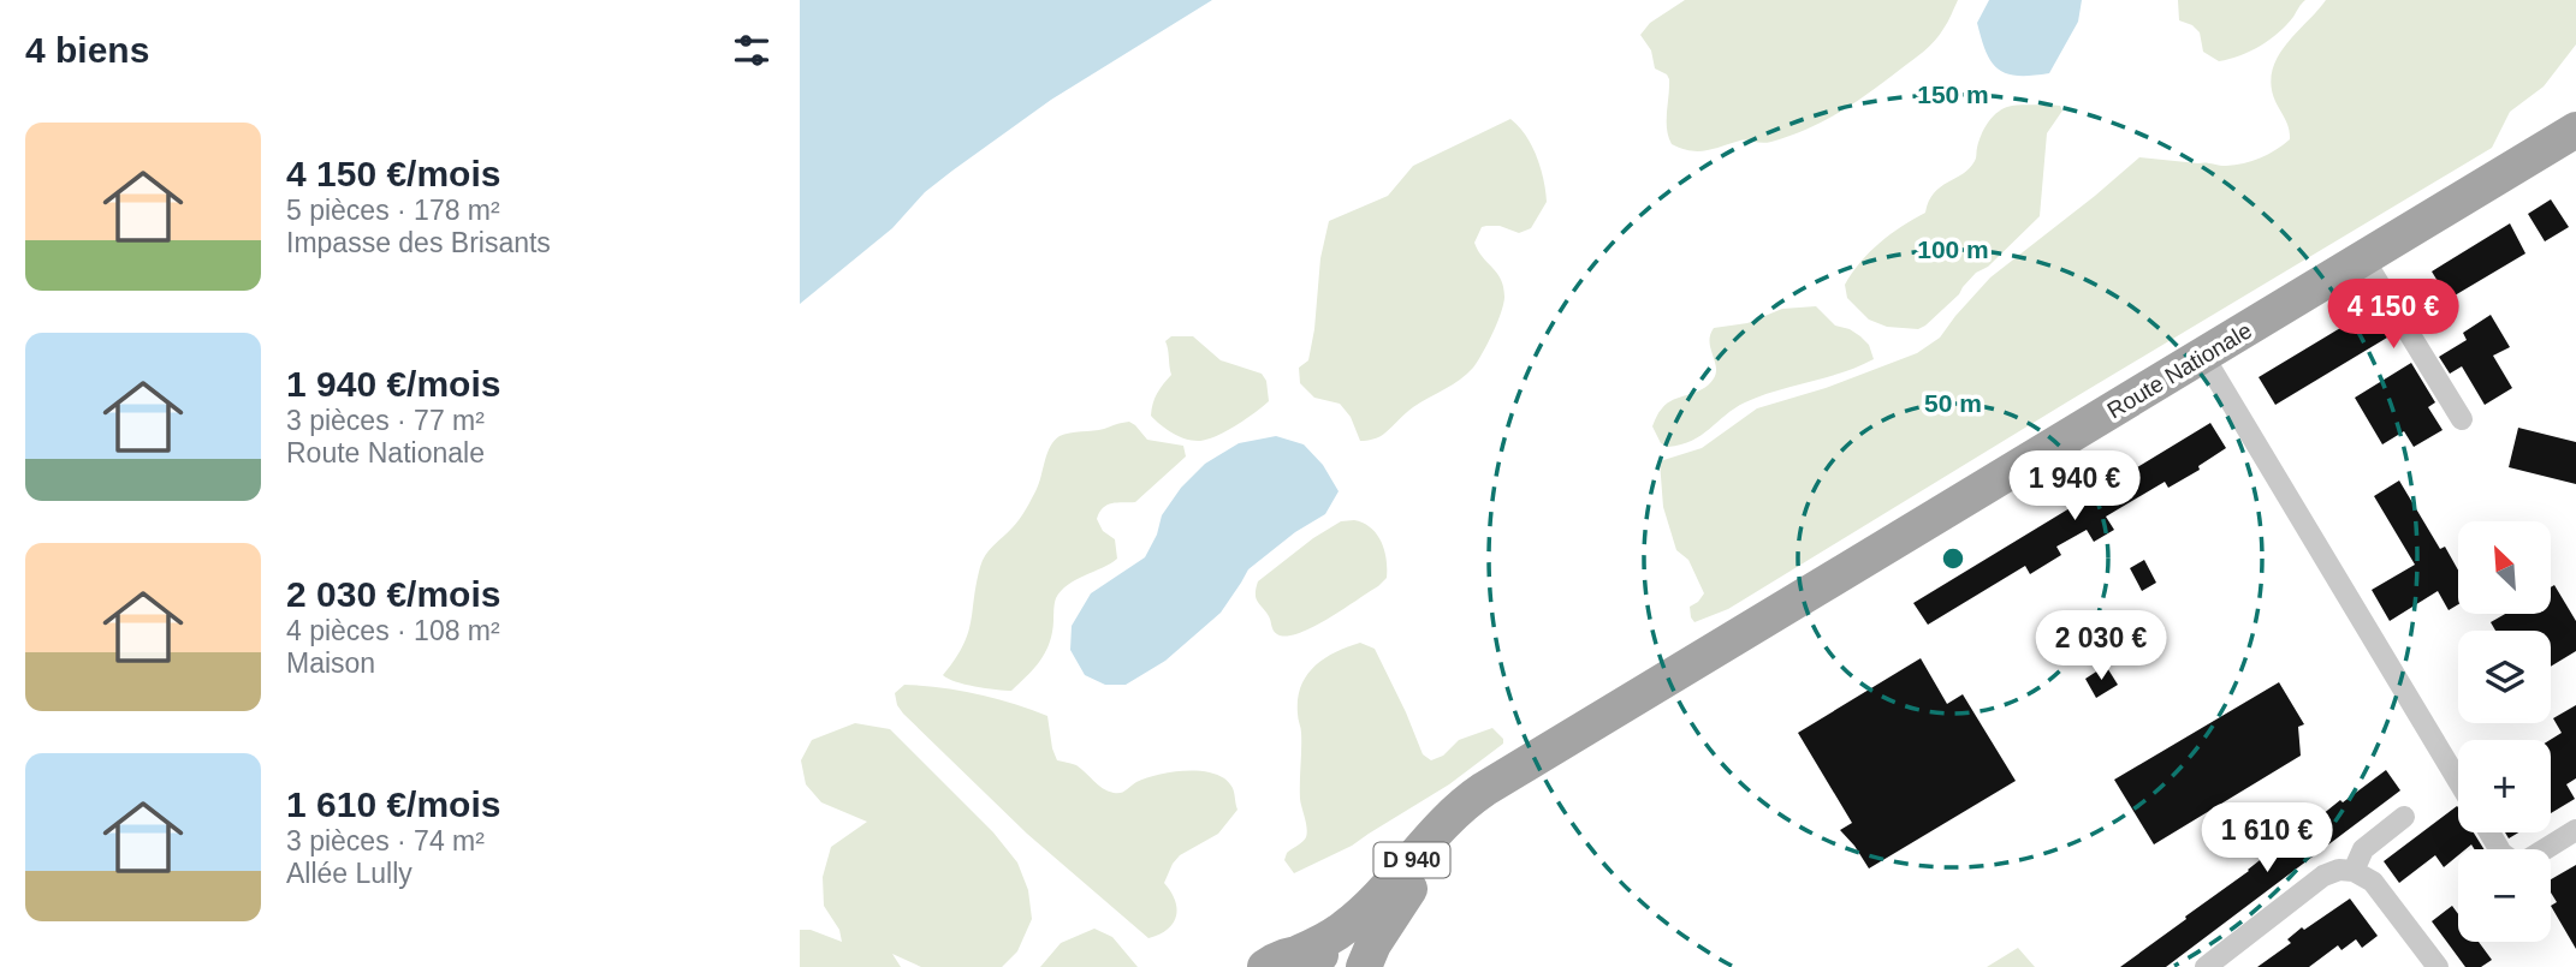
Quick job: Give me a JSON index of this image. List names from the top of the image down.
{
  "streets": {
    "main road": ["Route Nationale", "D 940"]
  },
  "crossings": [
    ["Route Nationale", "D 940"]
  ],
  "north": "top left",
  "page": {
    "heading": "4 biens",
    "list": [
      {
        "name": "4 150 €/mois",
        "note": "5 pièces · 178 m² · Impasse des Brisants"
      },
      {
        "name": "1 940 €/mois",
        "note": "3 pièces · 77 m² · Route Nationale"
      },
      {
        "name": "2 030 €/mois",
        "note": "4 pièces · 108 m² · Maison"
      },
      {
        "name": "1 610 €/mois",
        "note": "3 pièces · 74 m² · Allée Lully"
      }
    ],
    "price": [
      "4 150 €",
      "1 940 €",
      "2 030 €",
      "1 610 €"
    ],
    "map_buttons": ["+", "−"]
  },
  "rings": ["150 m", "100 m", "50 m"]
}
